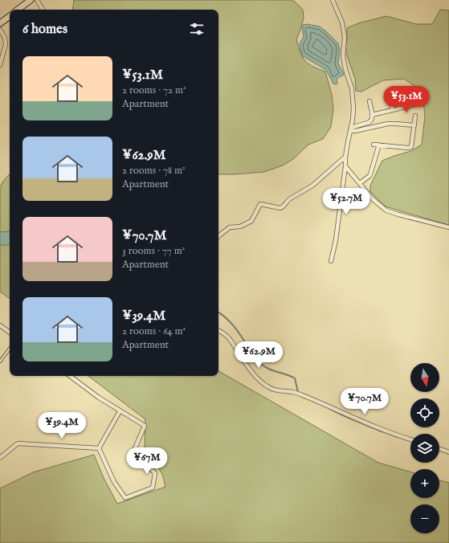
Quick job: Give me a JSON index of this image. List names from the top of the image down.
{
  "north": "bottom",
  "page": {
    "heading": "6 homes",
    "list": [
      {
        "name": "¥53.1M",
        "note": "2 rooms · 72 m² · Apartment"
      },
      {
        "name": "¥62.9M",
        "note": "2 rooms · 78 m² · Apartment"
      },
      {
        "name": "¥70.7M",
        "note": "3 rooms · 77 m² · Apartment"
      },
      {
        "name": "¥39.4M",
        "note": "2 rooms · 64 m² · Apartment"
      }
    ],
    "price": [
      "¥53.1M",
      "¥52.7M",
      "¥62.9M",
      "¥70.7M",
      "¥39.4M",
      "¥67M"
    ],
    "map_buttons": ["+", "−"]
  }
}
